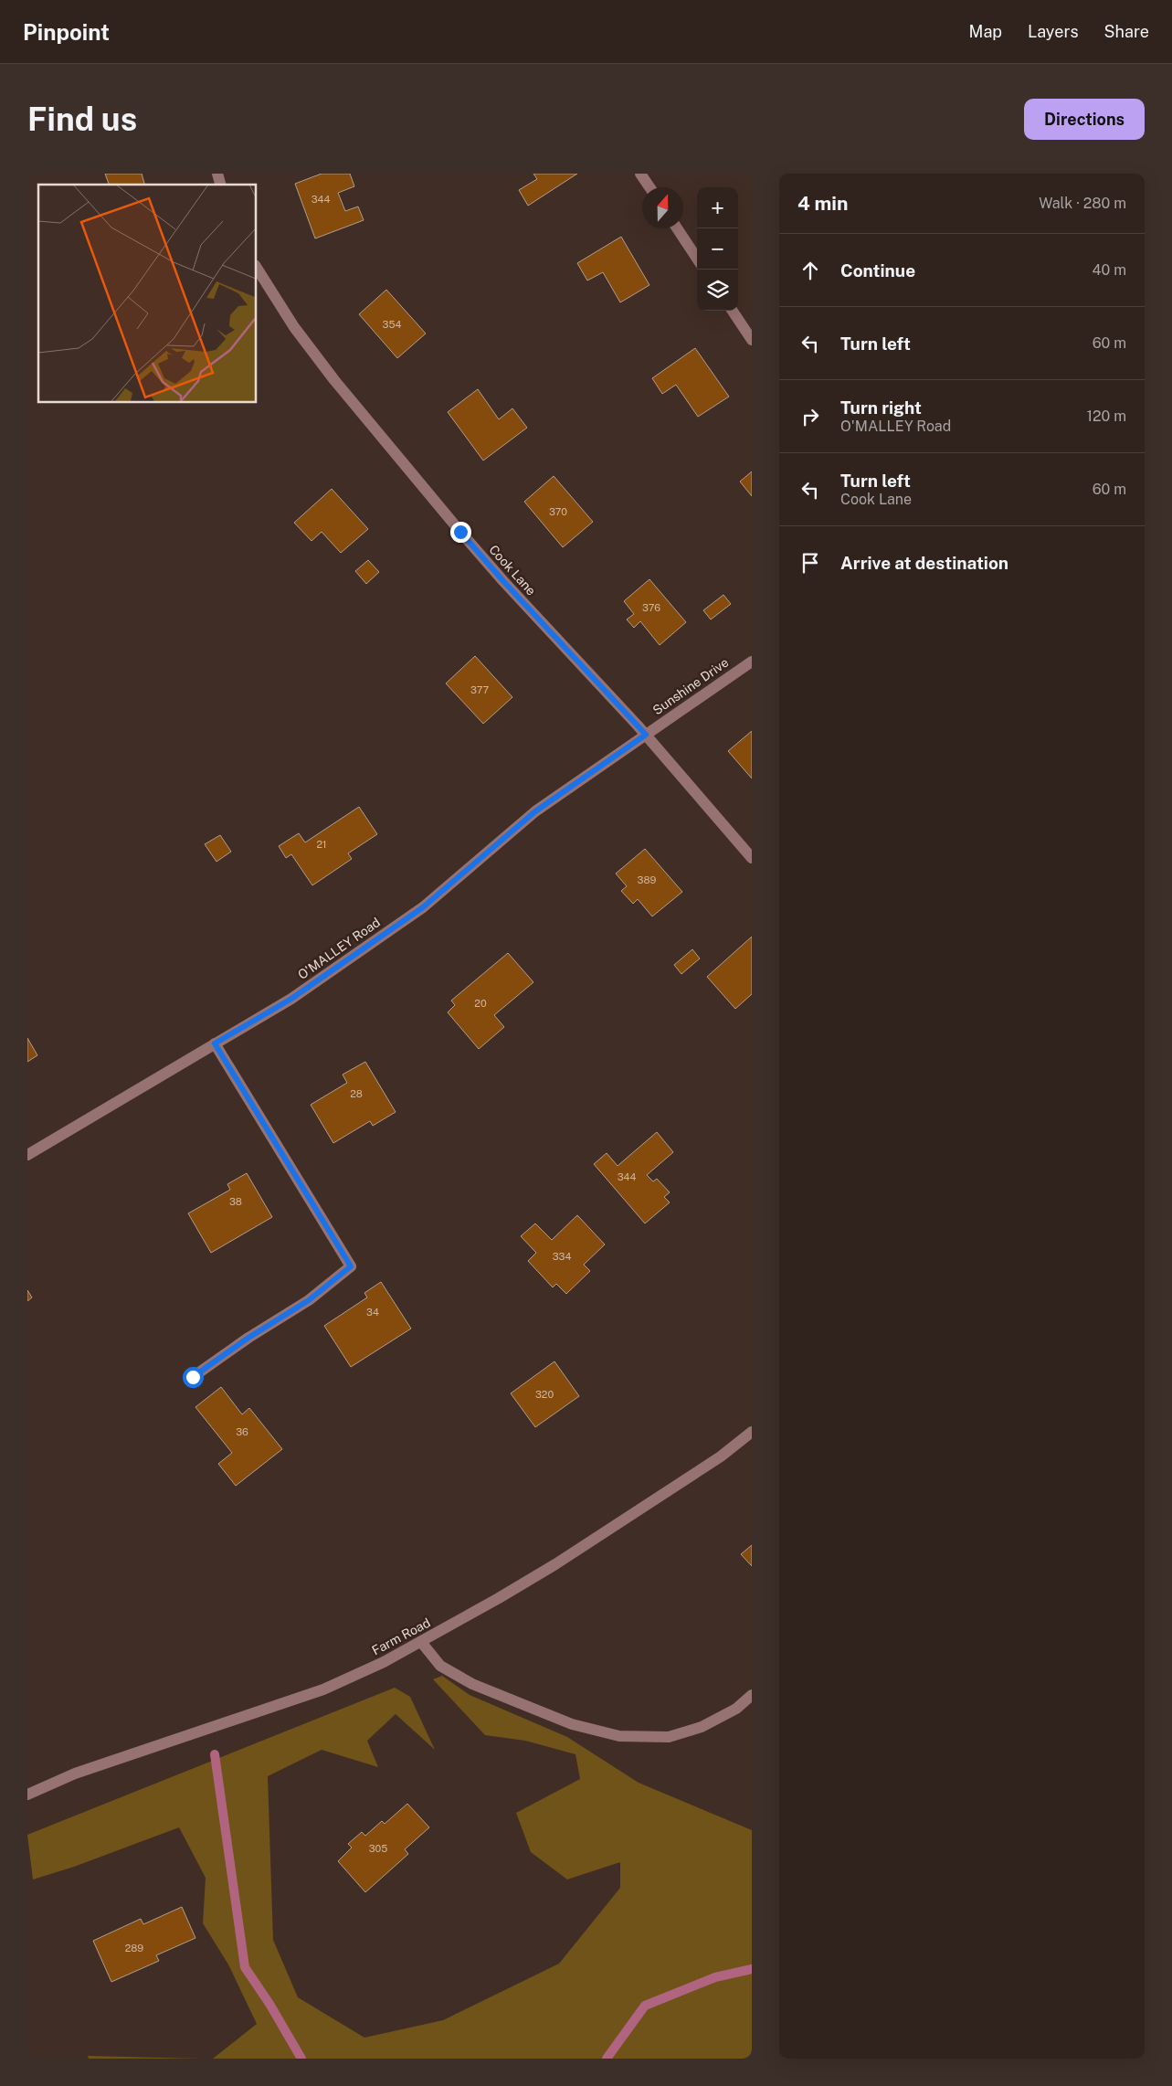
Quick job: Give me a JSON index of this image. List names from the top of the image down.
{
  "streets": {
    "street": [
      "Cook Lane",
      "Sunshine Drive",
      "O'MALLEY Road",
      "Farm Road"
    ]
  },
  "crossings": [
    ["Cook Lane", "Sunshine Drive"],
    ["Cook Lane", "O'MALLEY Road"],
    ["Sunshine Drive", "O'MALLEY Road"]
  ],
  "house_numbers": [
    "344",
    "354",
    "370",
    "376",
    "377",
    "21",
    "389",
    "20",
    "28",
    "344",
    "38",
    "334",
    "34",
    "320",
    "36",
    "305",
    "289"
  ],
  "north": "top",
  "page": {
    "header": "Pinpoint",
    "nav": ["Map", "Layers", "Share"],
    "buttons": "Directions",
    "title": "Find us",
    "heading": ["4 min", "Walk · 280 m"],
    "map_buttons": ["+", "−"],
    "list": [
      ["Continue", "40 m"],
      ["Turn left", "60 m"],
      ["Turn right", "O'MALLEY Road", "120 m"],
      ["Turn left", "Cook Lane", "60 m"],
      "Arrive at destination"
    ]
  }
}
